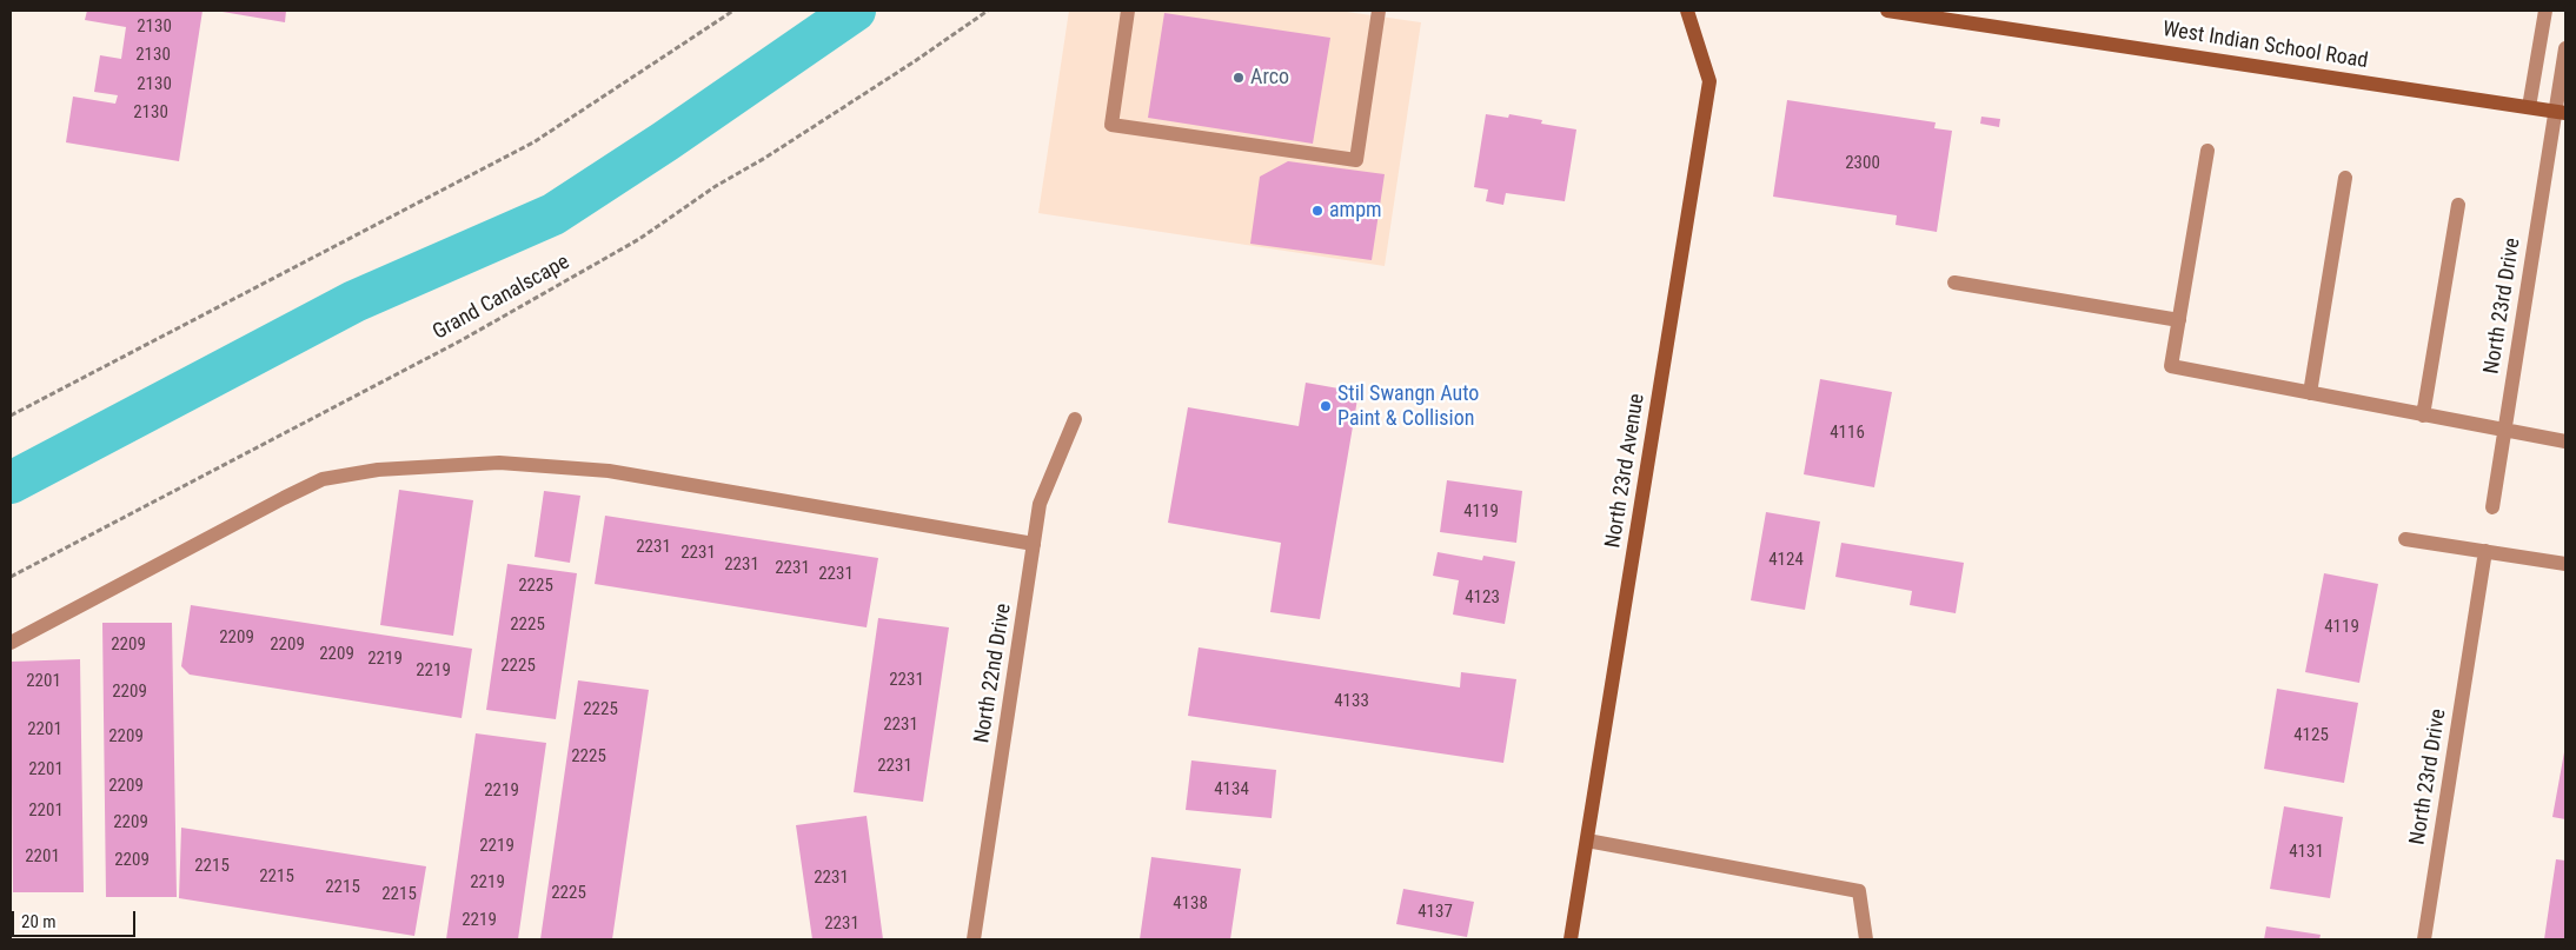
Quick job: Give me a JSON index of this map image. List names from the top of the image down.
{
  "streets": {
    "street": [
      "West Indian School Road",
      "North 23rd Drive",
      "North 23rd Avenue",
      "North 22nd Drive"
    ],
    "path": ["Grand Canalscape"]
  },
  "crossings": [
    ["West Indian School Road", "North 23rd Drive"]
  ],
  "places": ["Arco", "ampm", "Stil Swangn Auto Paint & Collision"],
  "house_numbers": [
    "2130",
    "2130",
    "2130",
    "2130",
    "2300",
    "4116",
    "4119",
    "2231",
    "2231",
    "4124",
    "2231",
    "2231",
    "2231",
    "2225",
    "4123",
    "2225",
    "4119",
    "2209",
    "2209",
    "2209",
    "2209",
    "2219",
    "2225",
    "2219",
    "2231",
    "2201",
    "2209",
    "4133",
    "2225",
    "2231",
    "2201",
    "4125",
    "2209",
    "2225",
    "2231",
    "2201",
    "2209",
    "4134",
    "2219",
    "2201",
    "2209",
    "2219",
    "4131",
    "2201",
    "2209",
    "2215",
    "2215",
    "2231",
    "2219",
    "2215",
    "2225",
    "2215",
    "4138",
    "4137",
    "2219",
    "2231"
  ],
  "scale_bar": "20 m"
}
